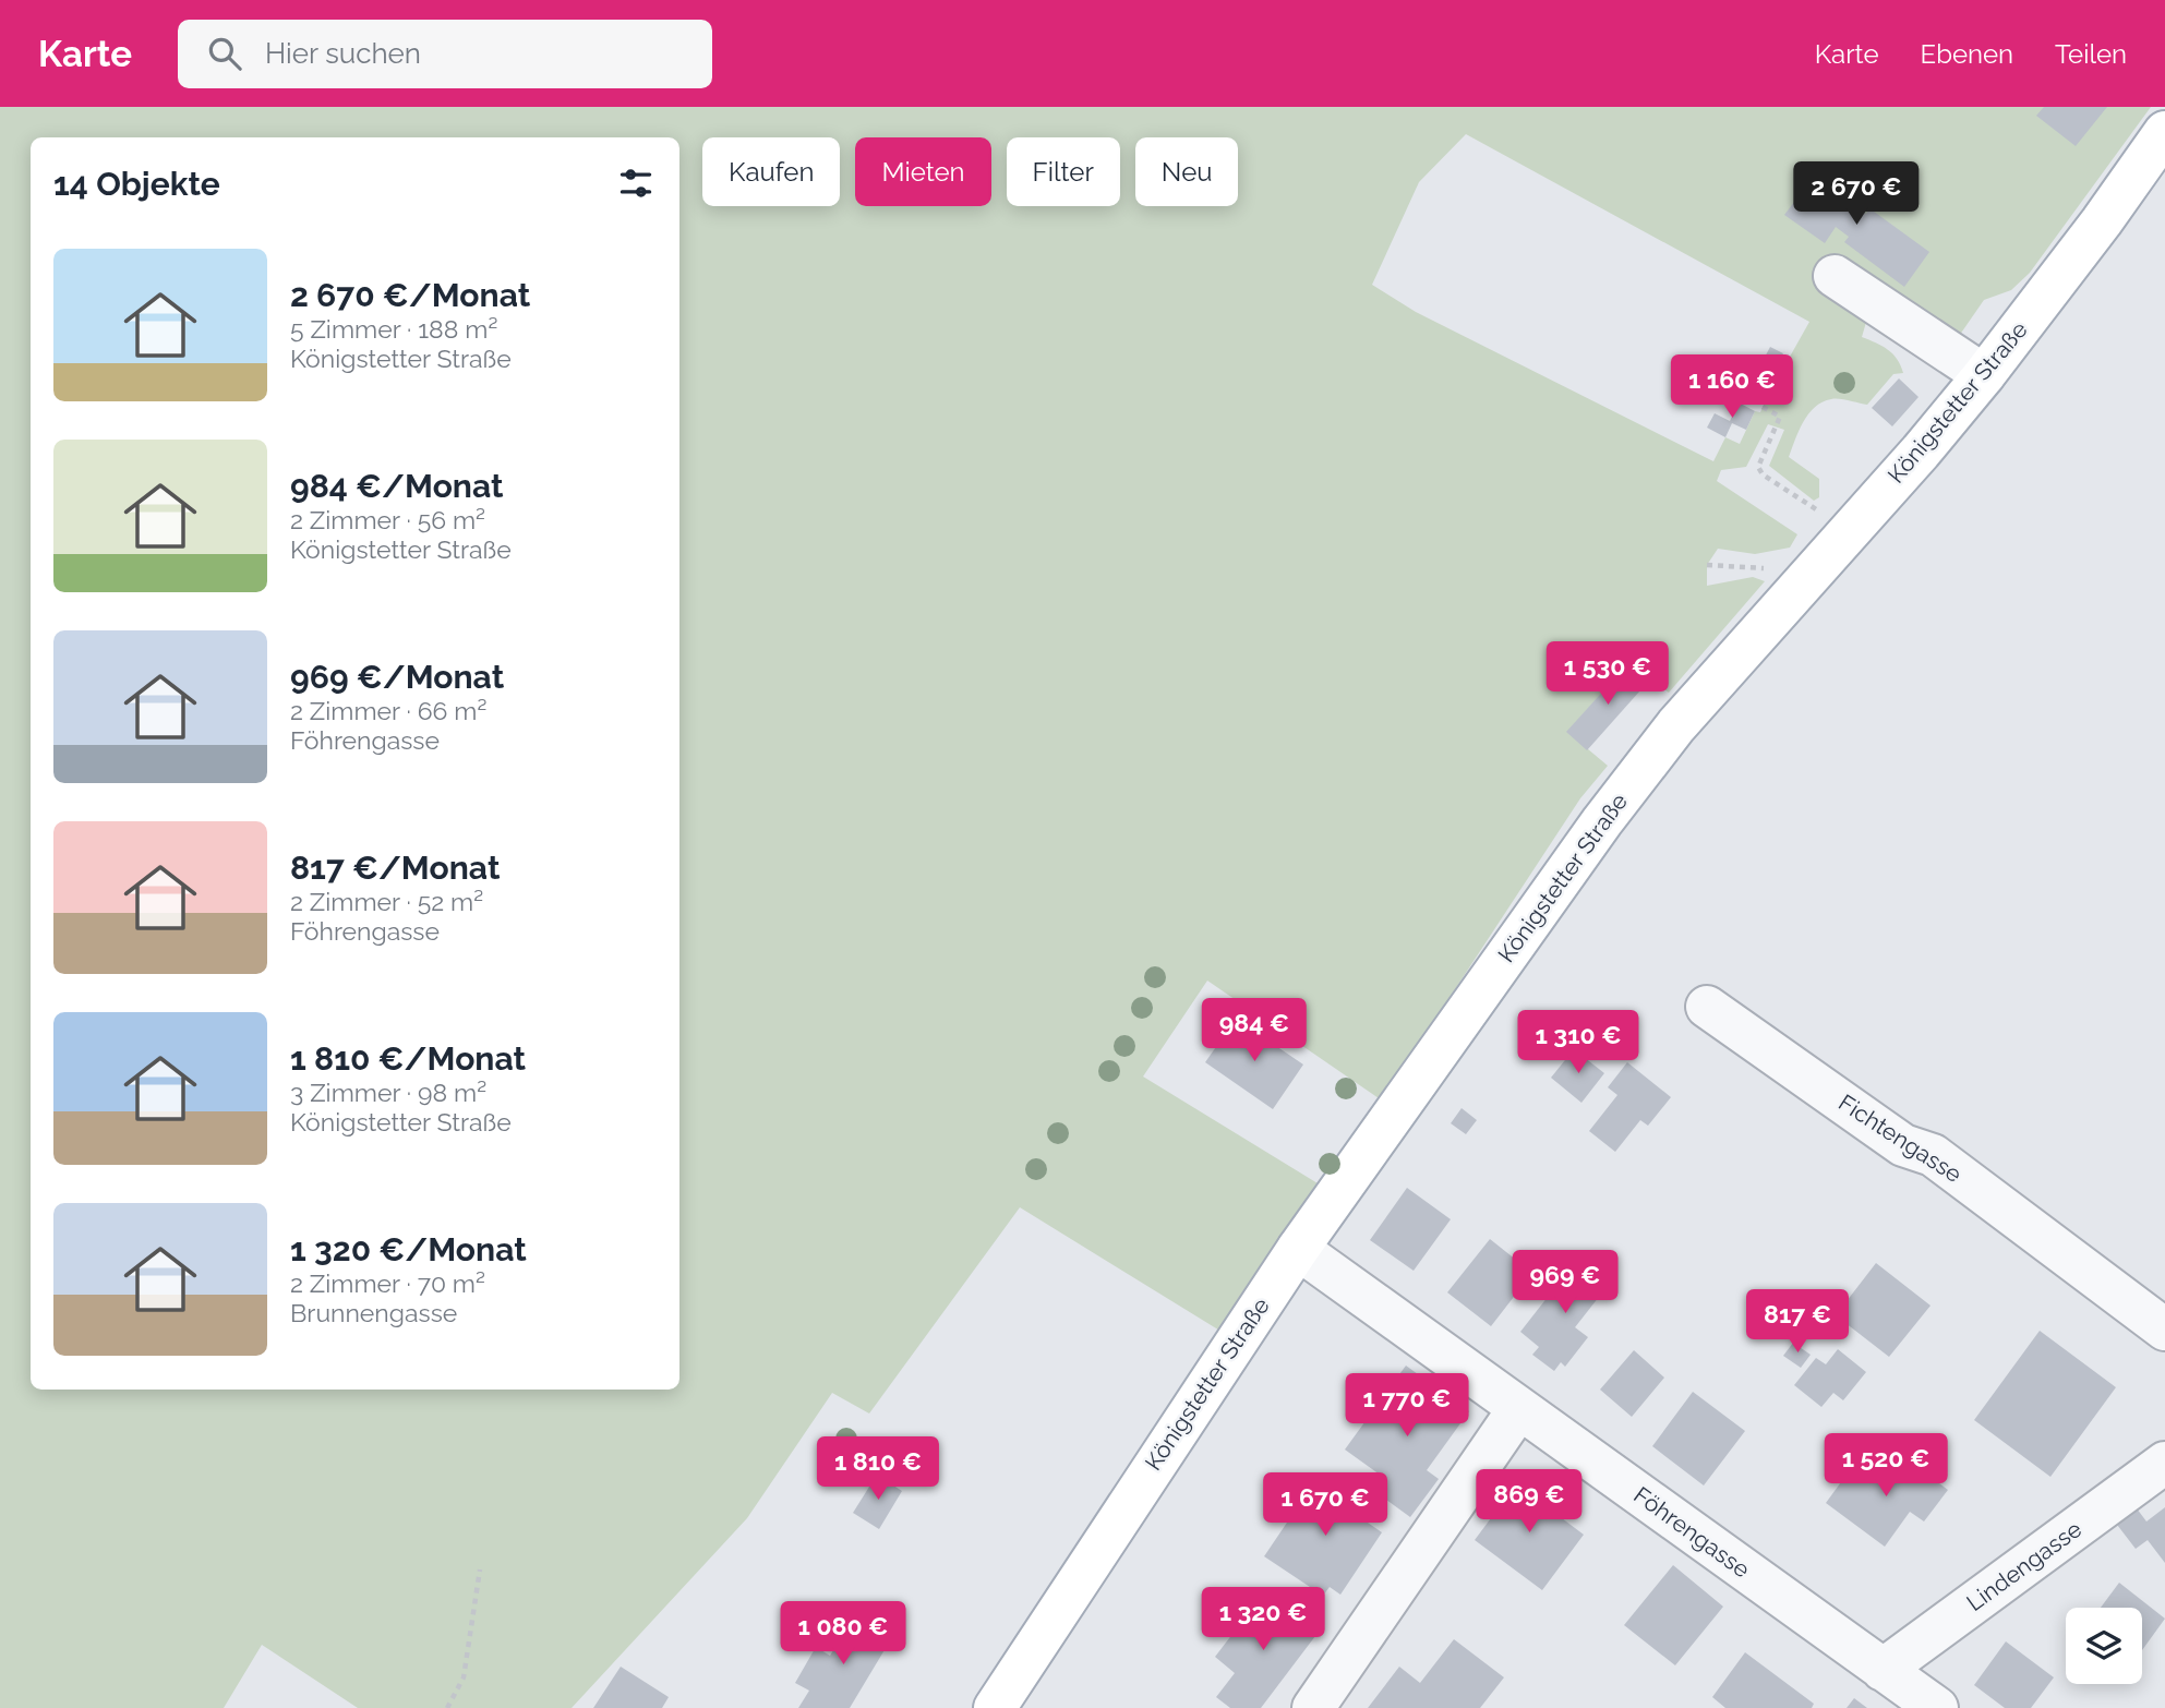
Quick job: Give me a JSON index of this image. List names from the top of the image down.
{
  "streets": {
    "main road": ["Königstetter Straße"],
    "street": ["Fichtengasse", "Föhrengasse", "Lindengasse"]
  },
  "crossings": [
    ["Königstetter Straße", "Föhrengasse"],
    ["Föhrengasse", "Lindengasse"]
  ],
  "page": {
    "header": "Karte",
    "search": "Hier suchen",
    "nav": ["Karte", "Ebenen", "Teilen"],
    "chip": [
      "Kaufen",
      "Mieten",
      "Filter",
      "Neu"
    ],
    "heading": "14 Objekte",
    "price": [
      "2 670 €",
      "1 160 €",
      "1 530 €",
      "984 €",
      "1 310 €",
      "969 €",
      "817 €",
      "1 770 €",
      "1 520 €",
      "1 810 €",
      "869 €",
      "1 670 €",
      "1 320 €",
      "1 080 €"
    ],
    "list": [
      {
        "name": "2 670 €/Monat",
        "note": "5 Zimmer · 188 m² · Königstetter Straße"
      },
      {
        "name": "984 €/Monat",
        "note": "2 Zimmer · 56 m² · Königstetter Straße"
      },
      {
        "name": "969 €/Monat",
        "note": "2 Zimmer · 66 m² · Föhrengasse"
      },
      {
        "name": "817 €/Monat",
        "note": "2 Zimmer · 52 m² · Föhrengasse"
      },
      {
        "name": "1 810 €/Monat",
        "note": "3 Zimmer · 98 m² · Königstetter Straße"
      },
      {
        "name": "1 320 €/Monat",
        "note": "2 Zimmer · 70 m² · Brunnengasse"
      }
    ]
  }
}
